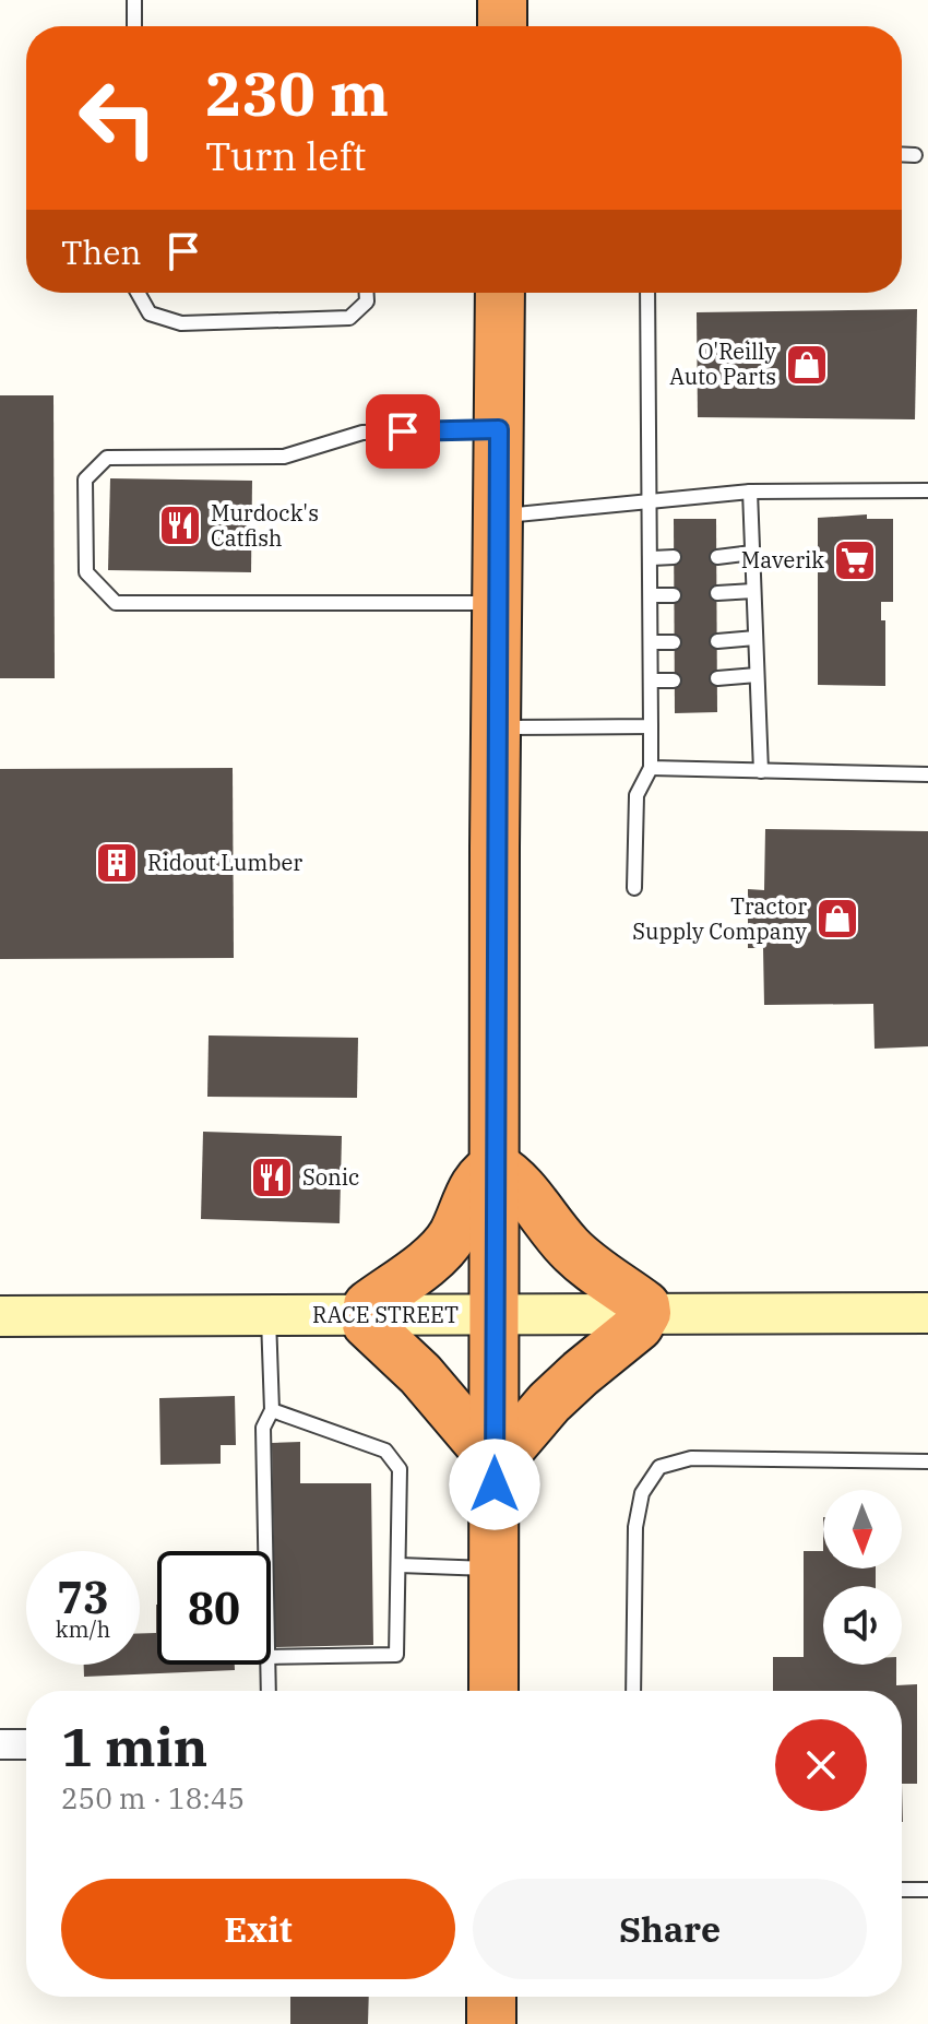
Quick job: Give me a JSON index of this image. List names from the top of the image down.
{
  "streets": {
    "street": ["RACE STREET"]
  },
  "places": {
    "shop": ["O'Reilly Auto Parts", "Tractor Supply Company"],
    "restaurant": ["Murdock's Catfish", "Sonic"],
    "supermarket": ["Maverik"],
    "building": ["Ridout Lumber"]
  },
  "north": "bottom",
  "page": {
    "turn": ["230 m", "Turn left"],
    "then": "Then",
    "speed": "73 km/h",
    "limit": "80",
    "heading": ["1 min", "250 m · 18:45"],
    "buttons": ["Exit", "Share"]
  }
}
